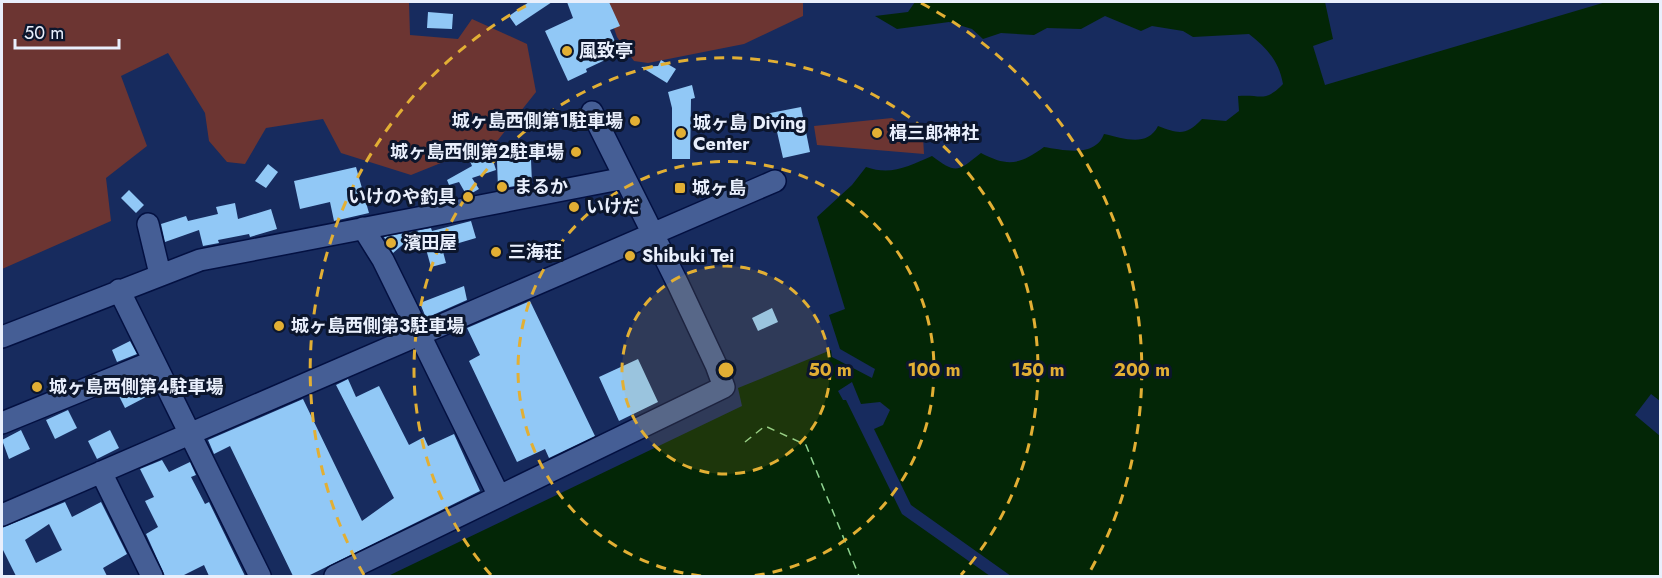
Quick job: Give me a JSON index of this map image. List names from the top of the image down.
{
  "places": {
    "other": [
      "風致亭",
      "城ヶ島西側第1駐車場",
      "城ヶ島 Diving Center",
      "楫三郎神社",
      "城ヶ島西側第2駐車場",
      "まるか",
      "いけのや釣具",
      "いけだ",
      "濱田屋",
      "三海荘",
      "Shibuki Tei",
      "城ヶ島西側第3駐車場",
      "城ヶ島西側第4駐車場"
    ],
    "transit": ["城ヶ島"]
  },
  "scale_bar": "50 m",
  "rings": [
    "50 m",
    "100 m",
    "150 m",
    "200 m"
  ]
}
